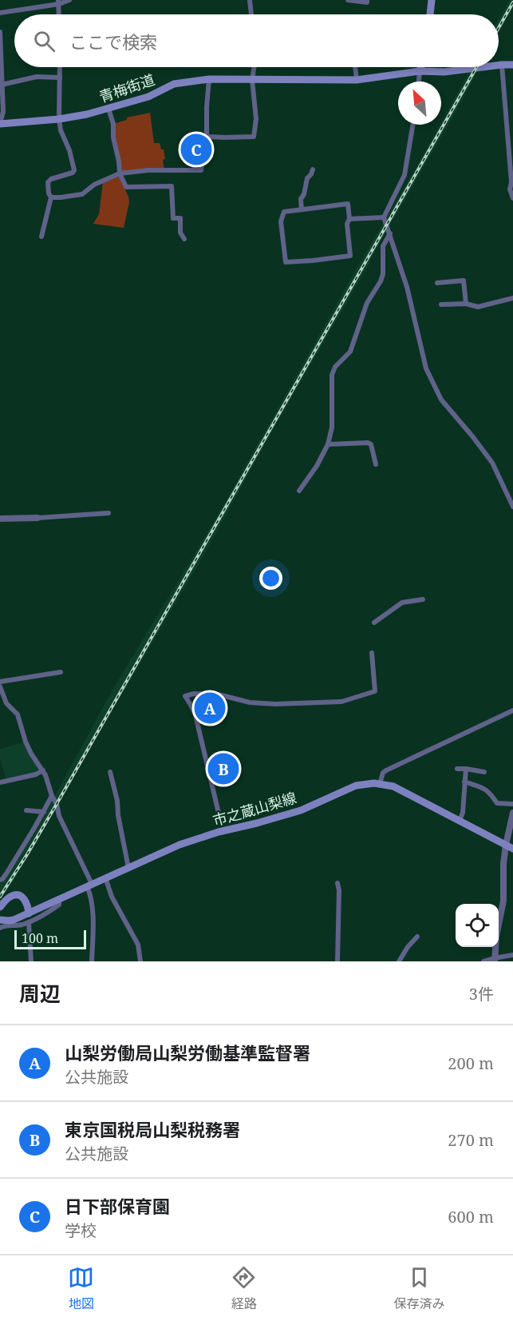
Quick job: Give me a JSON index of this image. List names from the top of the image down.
{
  "streets": {
    "main road": ["青梅街道", "市之蔵山梨線"]
  },
  "scale_bar": "100 m",
  "north": "top left",
  "page": {
    "search": "ここで検索",
    "pins": ["C", "A", "B"],
    "scale": "100 m",
    "heading": ["周辺", "3件"],
    "list": [
      {
        "mark": "A",
        "name": "山梨労働局山梨労働基準監督署",
        "note": "公共施設",
        "value": "200 m"
      },
      {
        "mark": "B",
        "name": "東京国税局山梨税務署",
        "note": "公共施設",
        "value": "270 m"
      },
      {
        "mark": "C",
        "name": "日下部保育園",
        "note": "学校",
        "value": "600 m"
      }
    ],
    "nav": ["地図", "経路", "保存済み"]
  }
}
